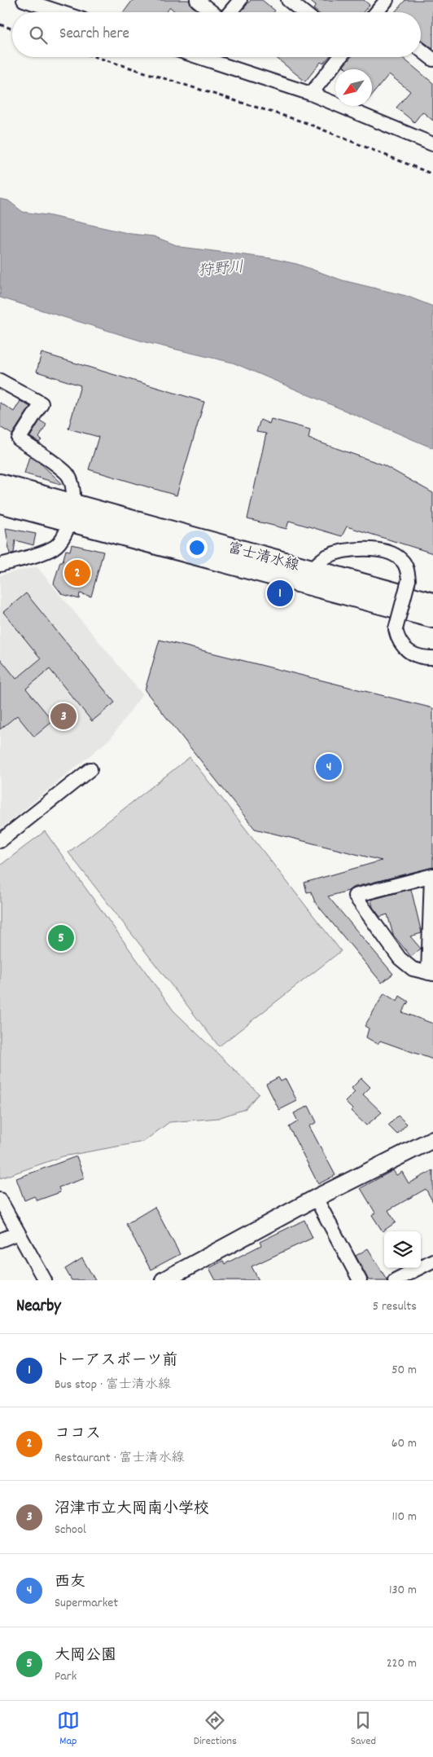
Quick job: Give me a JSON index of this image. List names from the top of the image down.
{
  "streets": {
    "main road": ["富士清水線"]
  },
  "water": ["狩野川"],
  "north": "bottom left",
  "page": {
    "search": "Search here",
    "pins": [
      "2",
      "1",
      "3",
      "4",
      "5"
    ],
    "heading": ["Nearby", "5 results"],
    "list": [
      {
        "mark": "1",
        "name": "トーアスポーツ前",
        "note": "Bus stop · 富士清水線",
        "value": "50 m"
      },
      {
        "mark": "2",
        "name": "ココス",
        "note": "Restaurant · 富士清水線",
        "value": "60 m"
      },
      {
        "mark": "3",
        "name": "沼津市立大岡南小学校",
        "note": "School",
        "value": "110 m"
      },
      {
        "mark": "4",
        "name": "西友",
        "note": "Supermarket",
        "value": "130 m"
      },
      {
        "mark": "5",
        "name": "大岡公園",
        "note": "Park",
        "value": "220 m"
      }
    ],
    "nav": ["Map", "Directions", "Saved"]
  }
}
